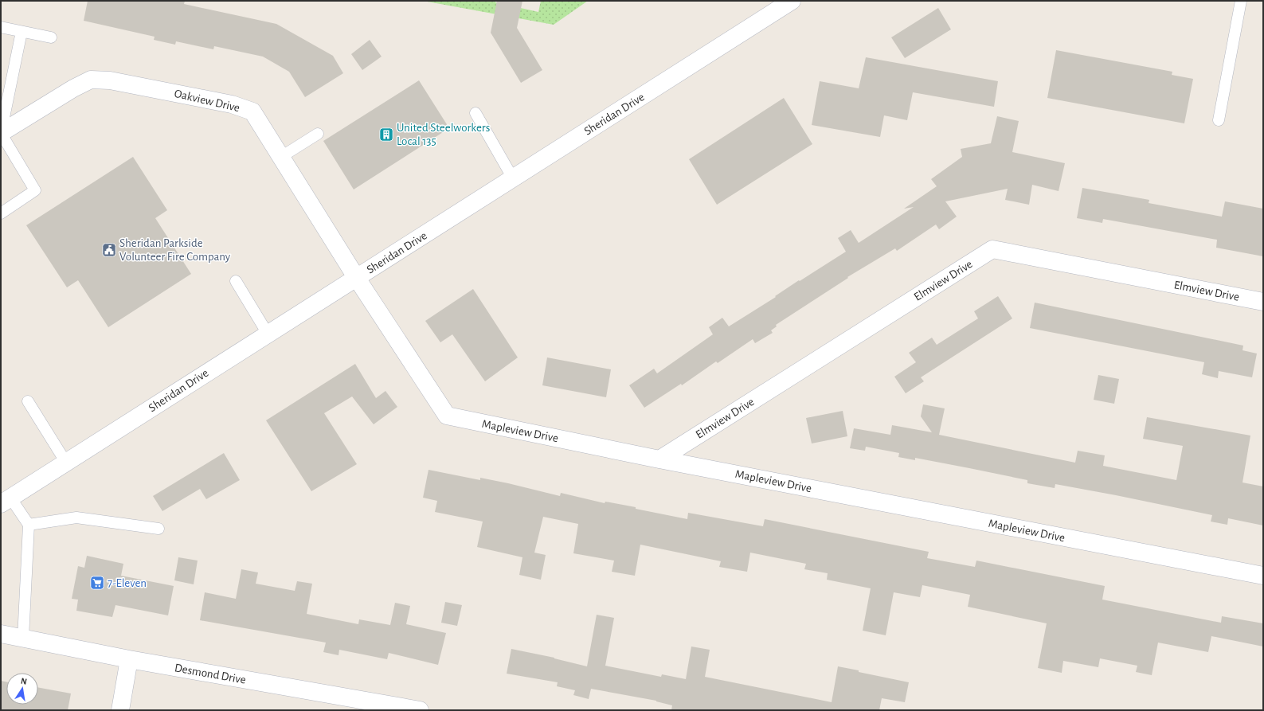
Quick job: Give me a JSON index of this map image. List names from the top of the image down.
{
  "streets": {
    "street": [
      "Oakview Drive",
      "Sheridan Drive",
      "Elmview Drive",
      "Mapleview Drive",
      "Desmond Drive"
    ]
  },
  "crossings": [
    ["Oakview Drive", "Sheridan Drive"],
    ["Oakview Drive", "Mapleview Drive"],
    ["Sheridan Drive", "Mapleview Drive"],
    ["Elmview Drive", "Mapleview Drive"]
  ],
  "places": {
    "building": ["United Steelworkers Local 135"],
    "public building": ["Sheridan Parkside Volunteer Fire Company"],
    "supermarket": ["7-Eleven"]
  },
  "north": "top"
}
